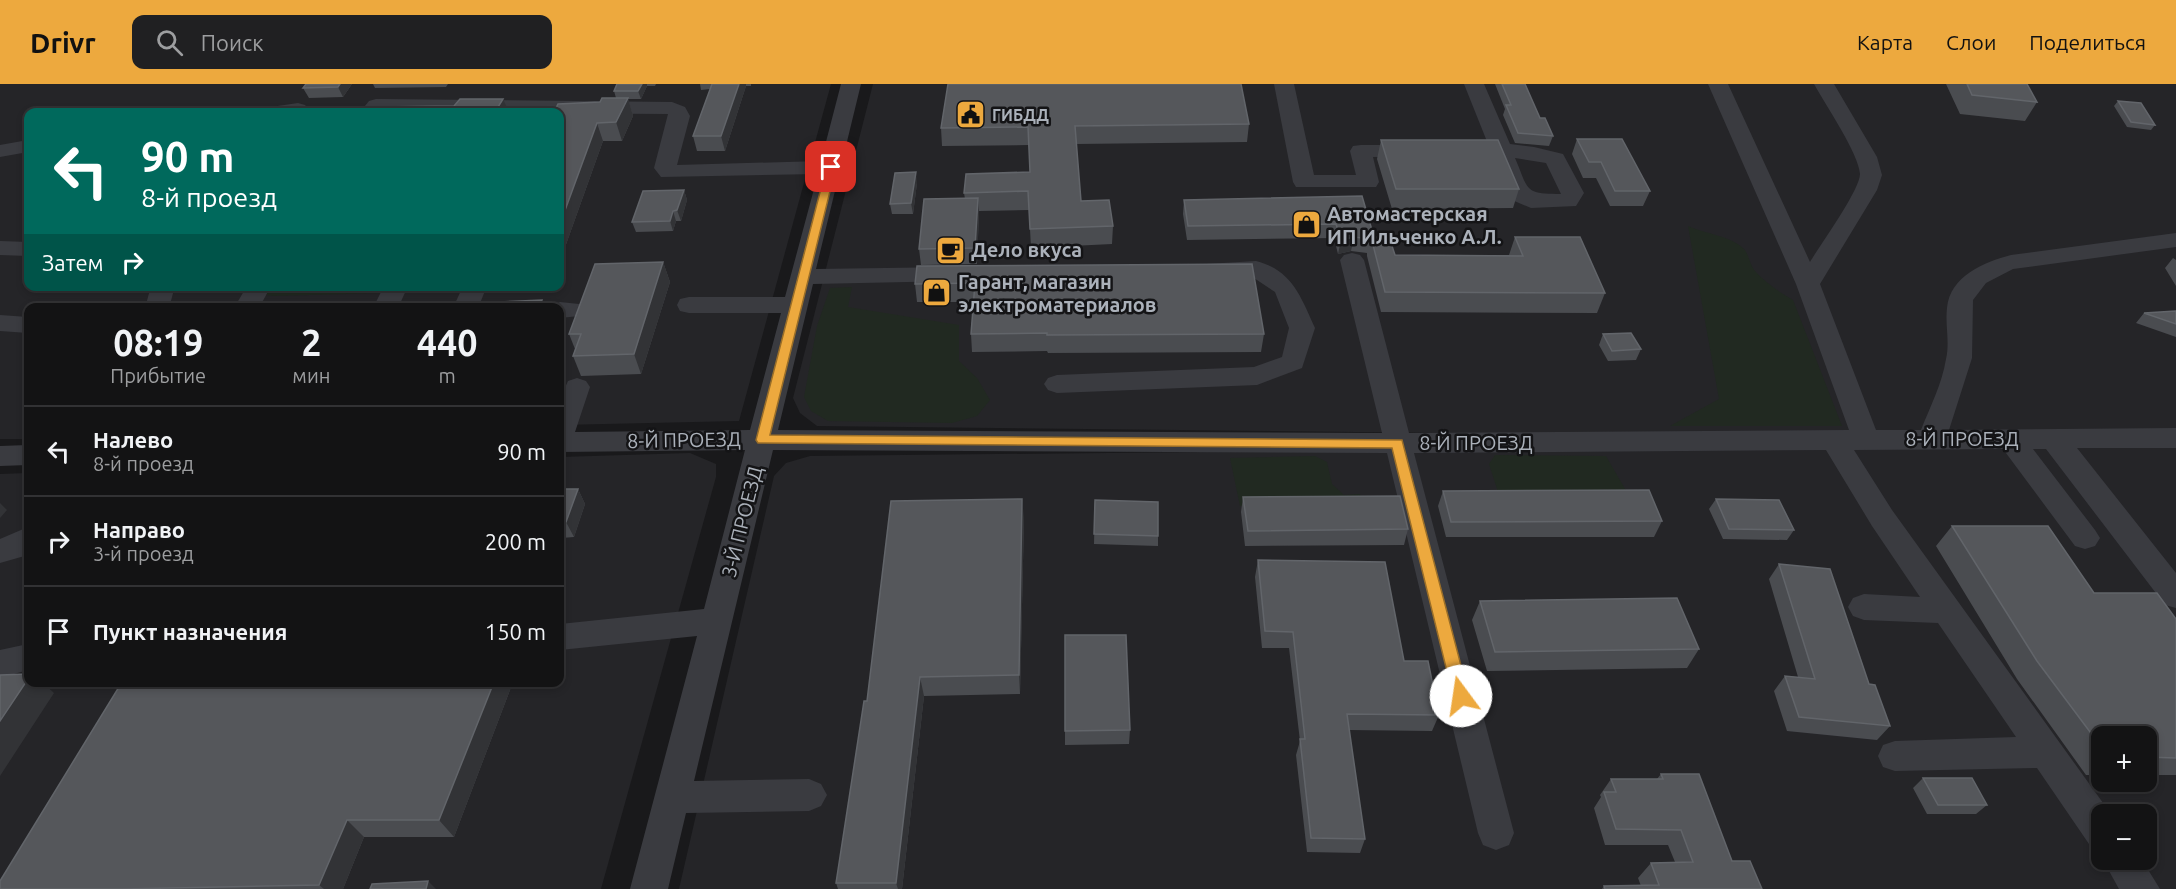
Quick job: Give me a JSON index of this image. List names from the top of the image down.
{
  "streets": {
    "street": ["8-Й ПРОЕЗД", "3-Й ПРОЕЗД"]
  },
  "crossings": [
    ["8-Й ПРОЕЗД", "3-Й ПРОЕЗД"]
  ],
  "places": {
    "public building": ["ГИБДД"],
    "shop": ["Автомастерская ИП Ильченко А.Л.", "Гарант, магазин электроматериалов"],
    "cafe": ["Дело вкуса"]
  },
  "page": {
    "header": "Drivr",
    "search": "Поиск",
    "nav": ["Карта", "Слои", "Поделиться"],
    "turn": ["90 m", "8-й проезд"],
    "then": "Затем",
    "eta": [
      "08:19",
      "Прибытие",
      "2",
      "мин",
      "440",
      "m"
    ],
    "list": [
      {
        "name": "Налево",
        "note": "8-й проезд",
        "value": "90 m"
      },
      {
        "name": "Направо",
        "note": "3-й проезд",
        "value": "200 m"
      },
      {
        "name": "Пункт назначения",
        "value": "150 m"
      }
    ],
    "map_buttons": ["+", "−"]
  }
}
